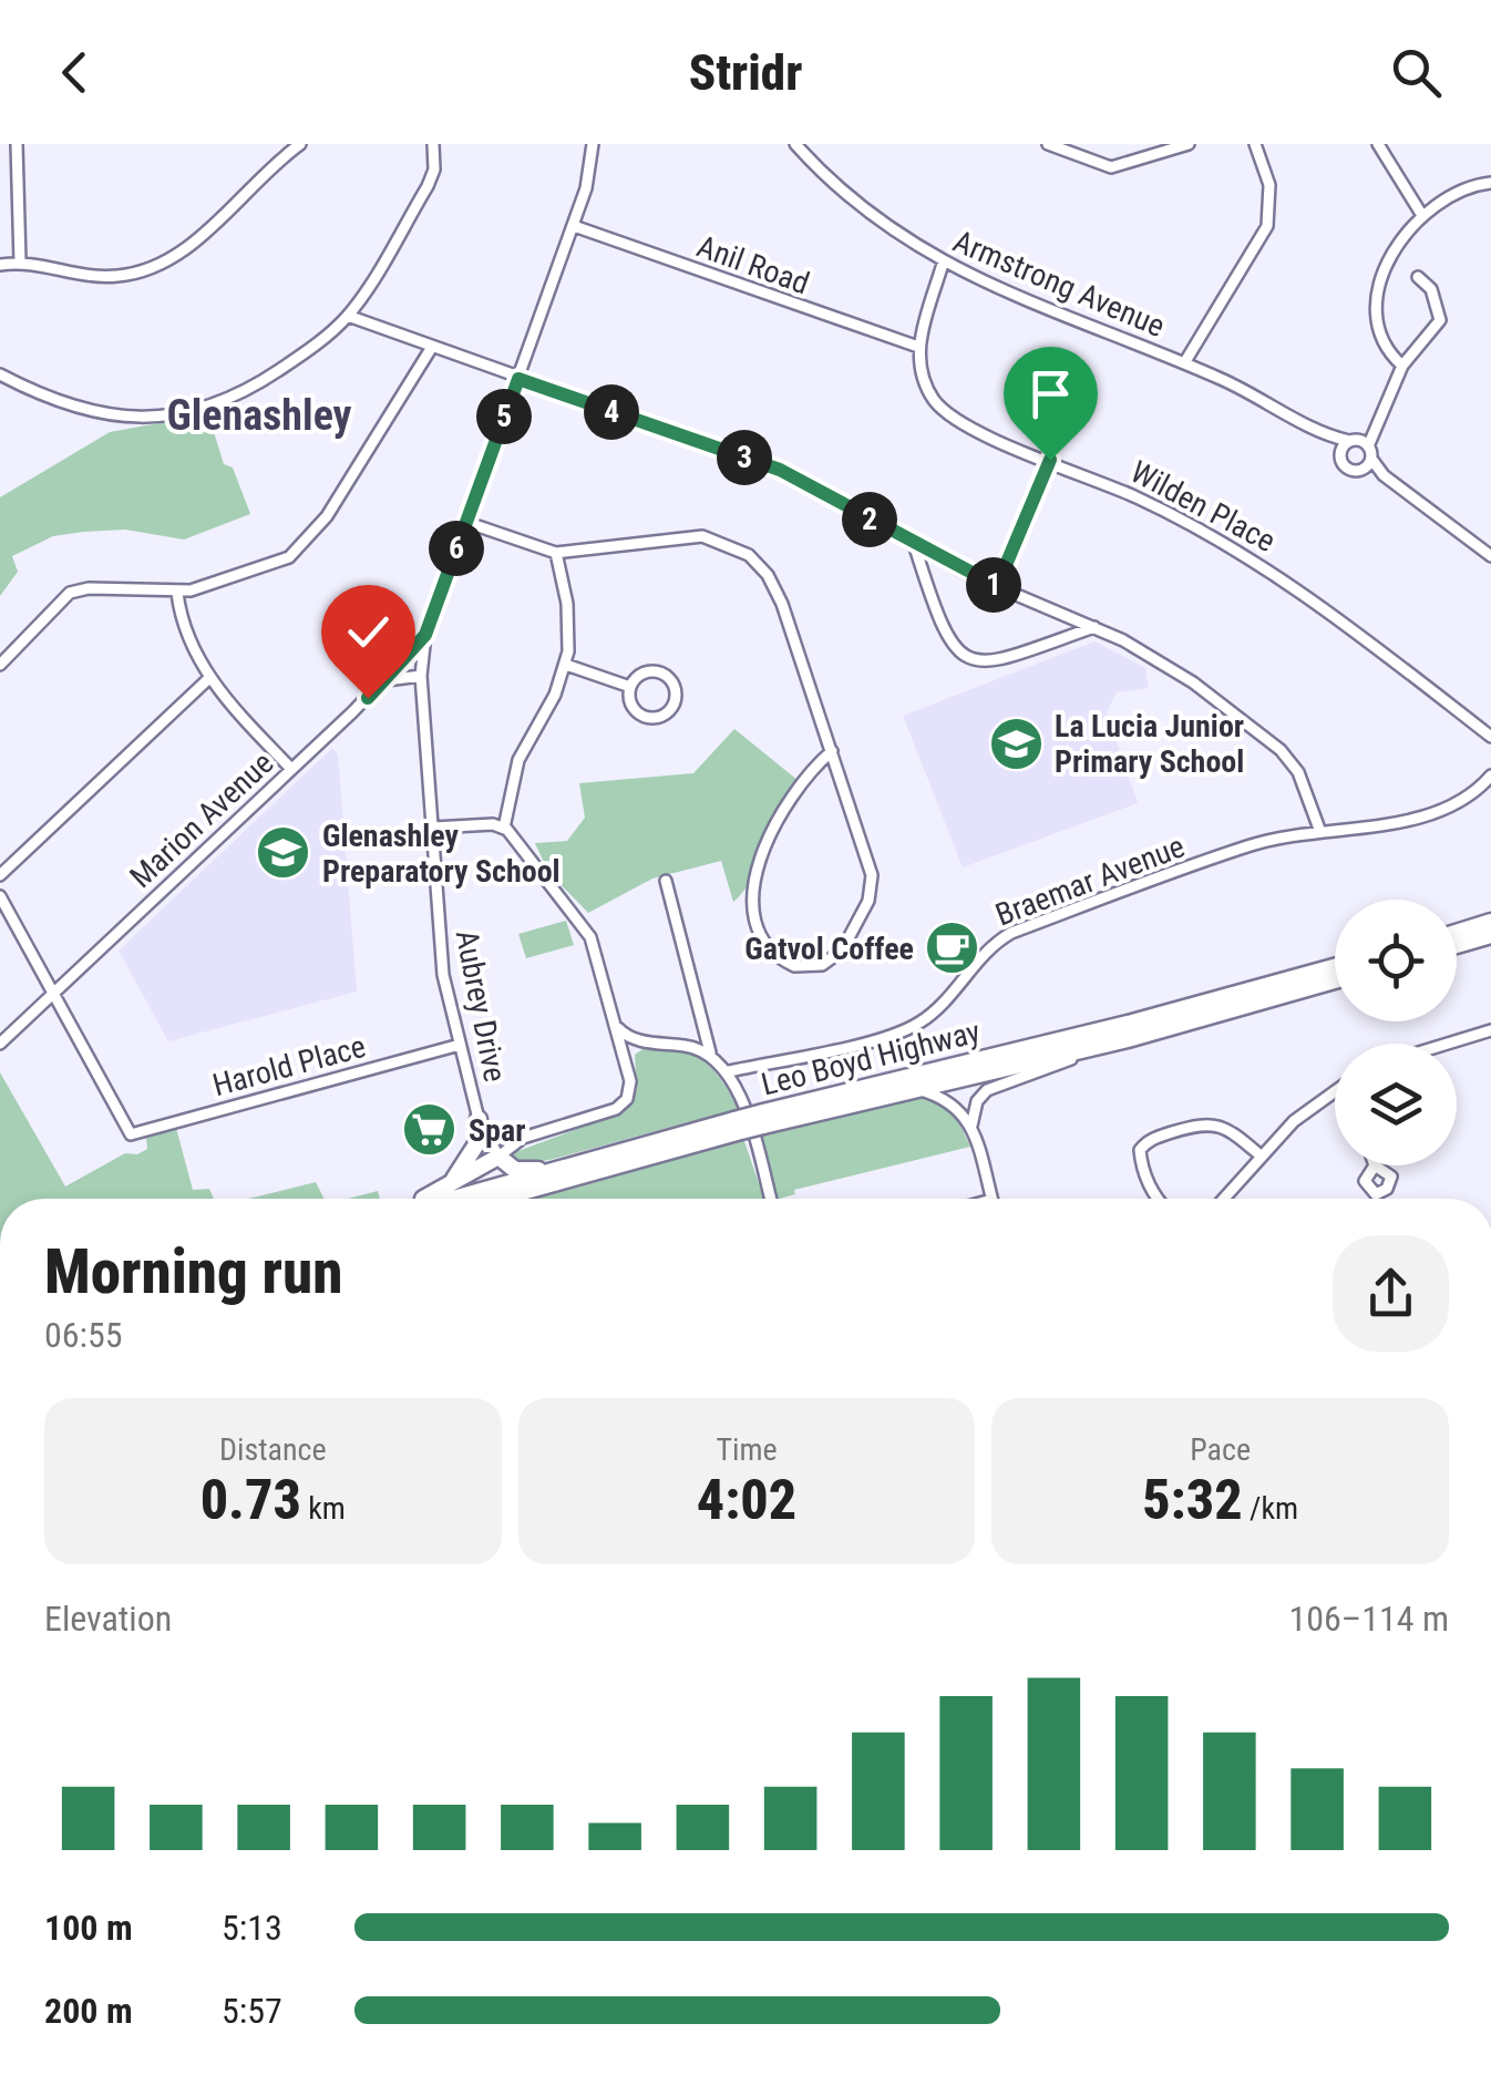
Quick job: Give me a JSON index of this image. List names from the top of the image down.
{
  "streets": {
    "highway": ["Leo Boyd Highway"],
    "street": [
      "Anil Road",
      "Armstrong Avenue",
      "Wilden Place",
      "Marion Avenue",
      "Braemar Avenue",
      "Aubrey Drive",
      "Harold Place"
    ]
  },
  "crossings": [
    ["Anil Road", "Wilden Place"],
    ["Anil Road", "Marion Avenue"],
    ["Marion Avenue", "Aubrey Drive"],
    ["Marion Avenue", "Harold Place"],
    ["Aubrey Drive", "Harold Place"]
  ],
  "districts": ["Glenashley"],
  "places": {
    "school or university": ["La Lucia Junior Primary School", "Glenashley Preparatory School"],
    "cafe": ["Gatvol Coffee"],
    "supermarket": ["Spar"]
  },
  "page": {
    "header": "Stridr",
    "pins": [
      "4",
      "5",
      "3",
      "2",
      "6",
      "1"
    ],
    "heading": ["Morning run", "06:55"],
    "stats": [
      ["Distance", "0.73 km"],
      ["Time", "4:02"],
      ["Pace", "5:32 /km"]
    ],
    "chart": ["Elevation", "106–114 m"],
    "list": [
      {
        "name": "100 m",
        "note": "5:13"
      },
      {
        "name": "200 m",
        "note": "5:57"
      }
    ]
  }
}
